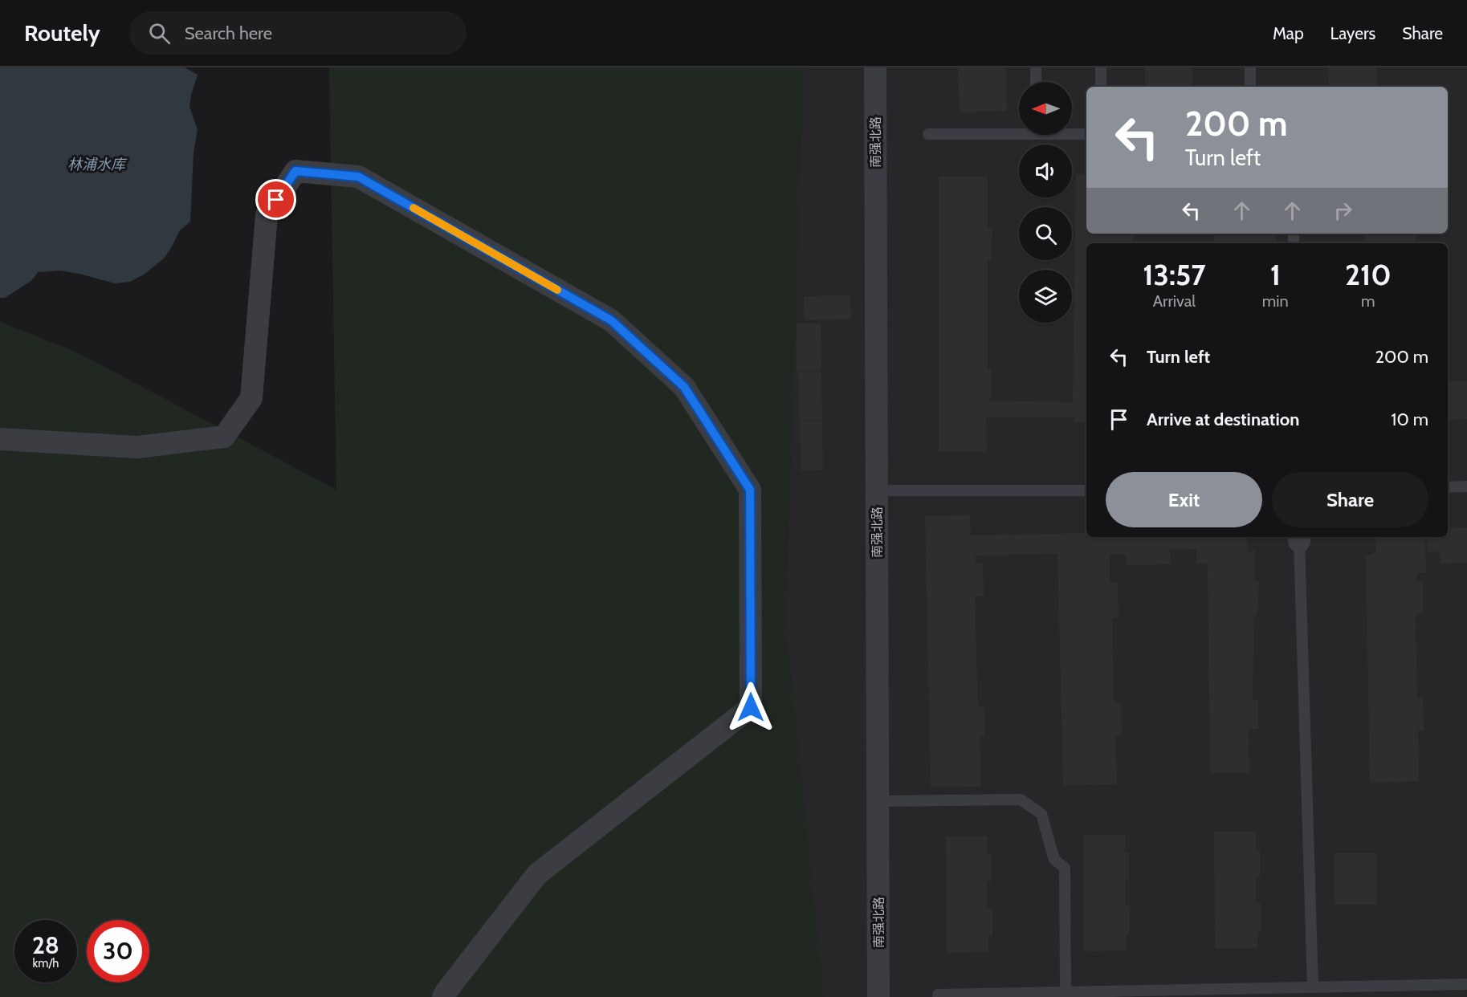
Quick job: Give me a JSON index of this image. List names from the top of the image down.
{
  "streets": {
    "street": ["南强北路"]
  },
  "water": ["林浦水库"],
  "north": "left",
  "page": {
    "header": "Routely",
    "search": "Search here",
    "nav": ["Map", "Layers", "Share"],
    "turn": ["200 m", "Turn left"],
    "eta": [
      "13:57",
      "Arrival",
      "1",
      "min",
      "210",
      "m"
    ],
    "list": [
      {
        "name": "Turn left",
        "value": "200 m"
      },
      {
        "name": "Arrive at destination",
        "value": "10 m"
      }
    ],
    "buttons": ["Exit", "Share"],
    "speed": "28 km/h",
    "limit": "30"
  }
}
